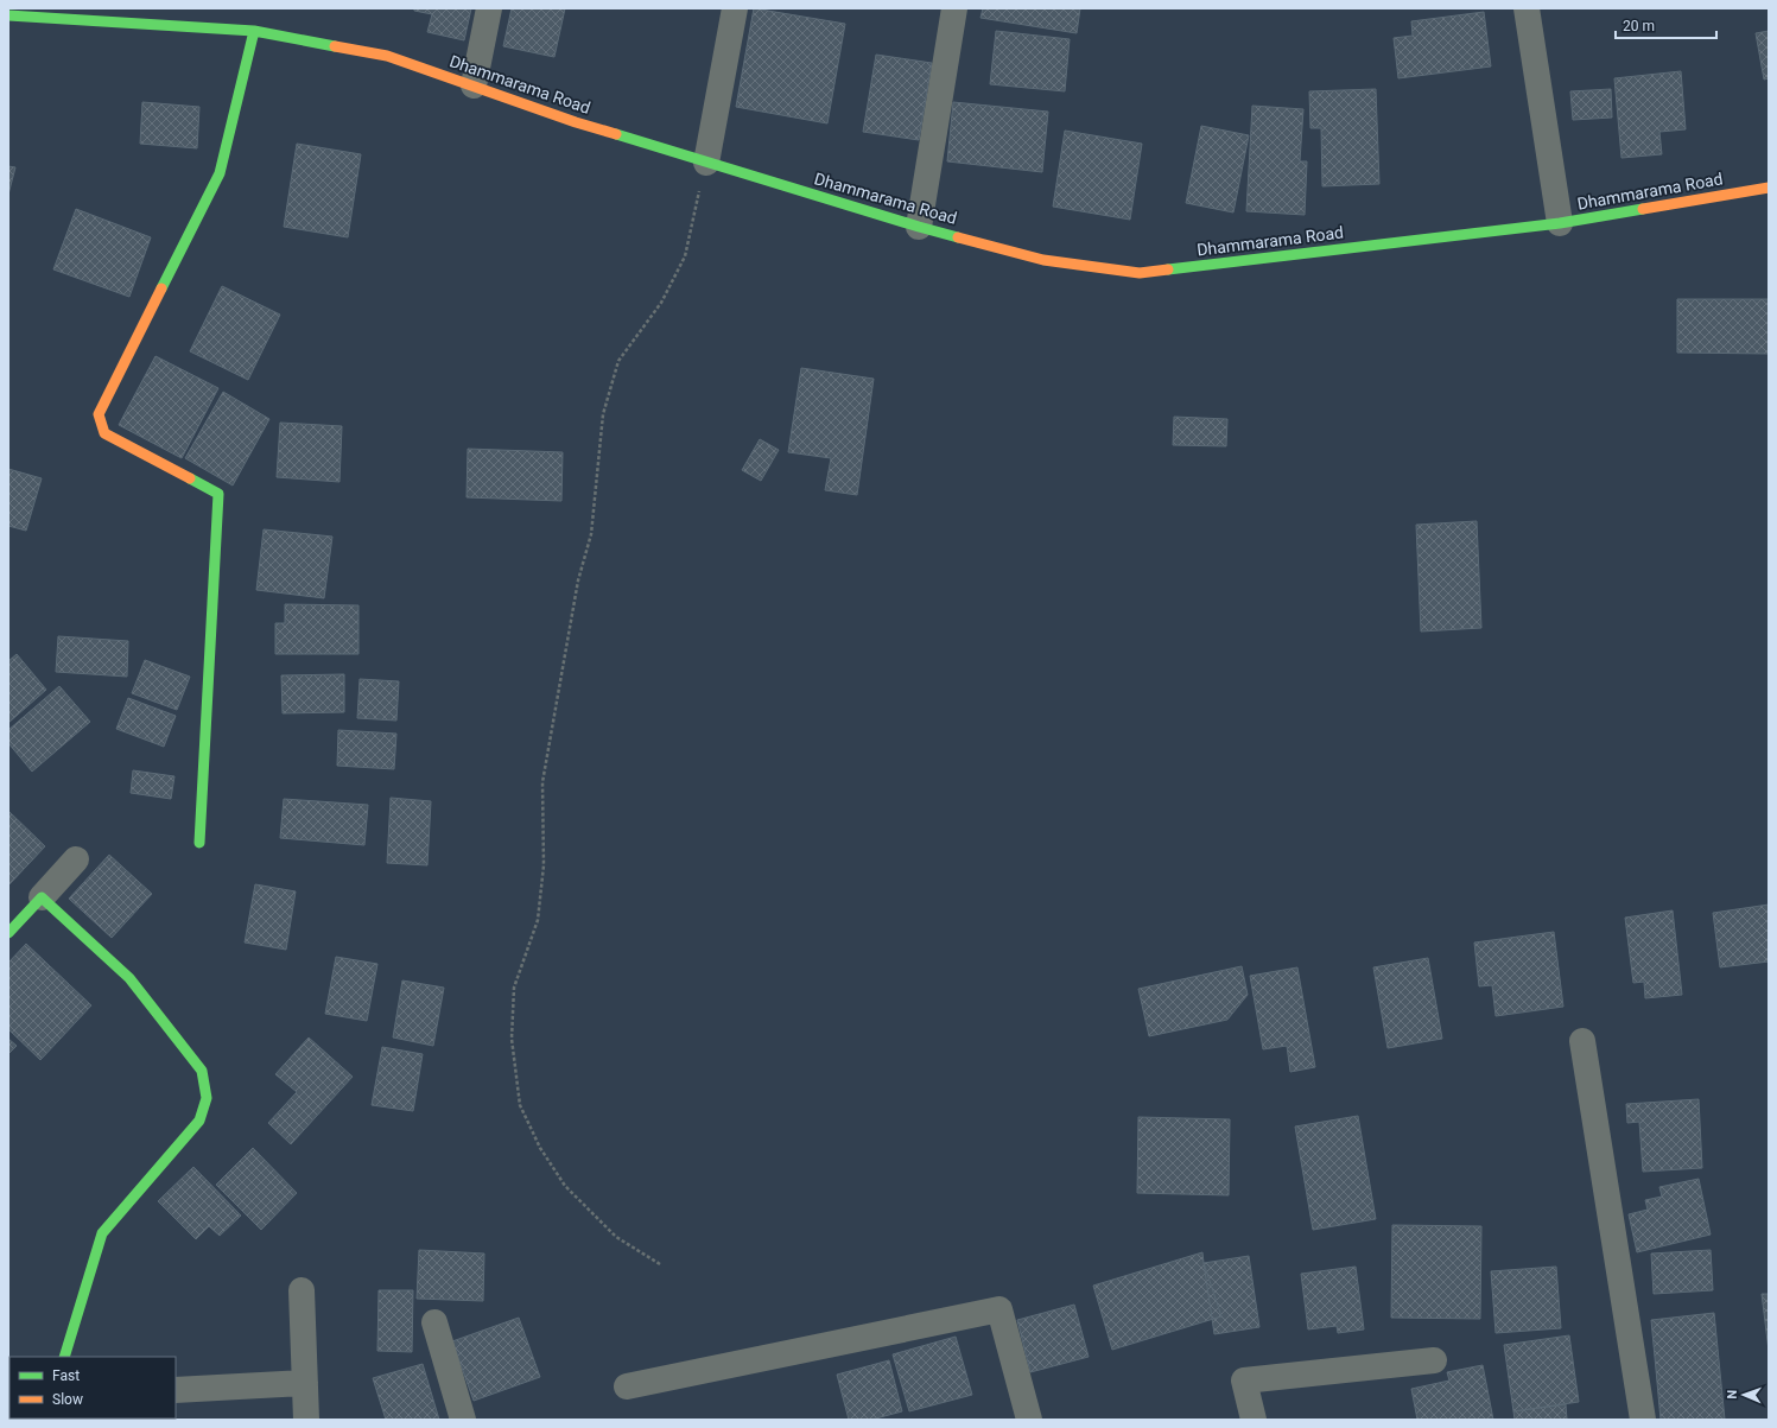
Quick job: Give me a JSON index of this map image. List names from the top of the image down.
{
  "streets": {
    "street": ["Dhammarama Road"]
  },
  "legend": ["Fast", "Slow"],
  "scale_bar": "20 m",
  "north": "left"
}
